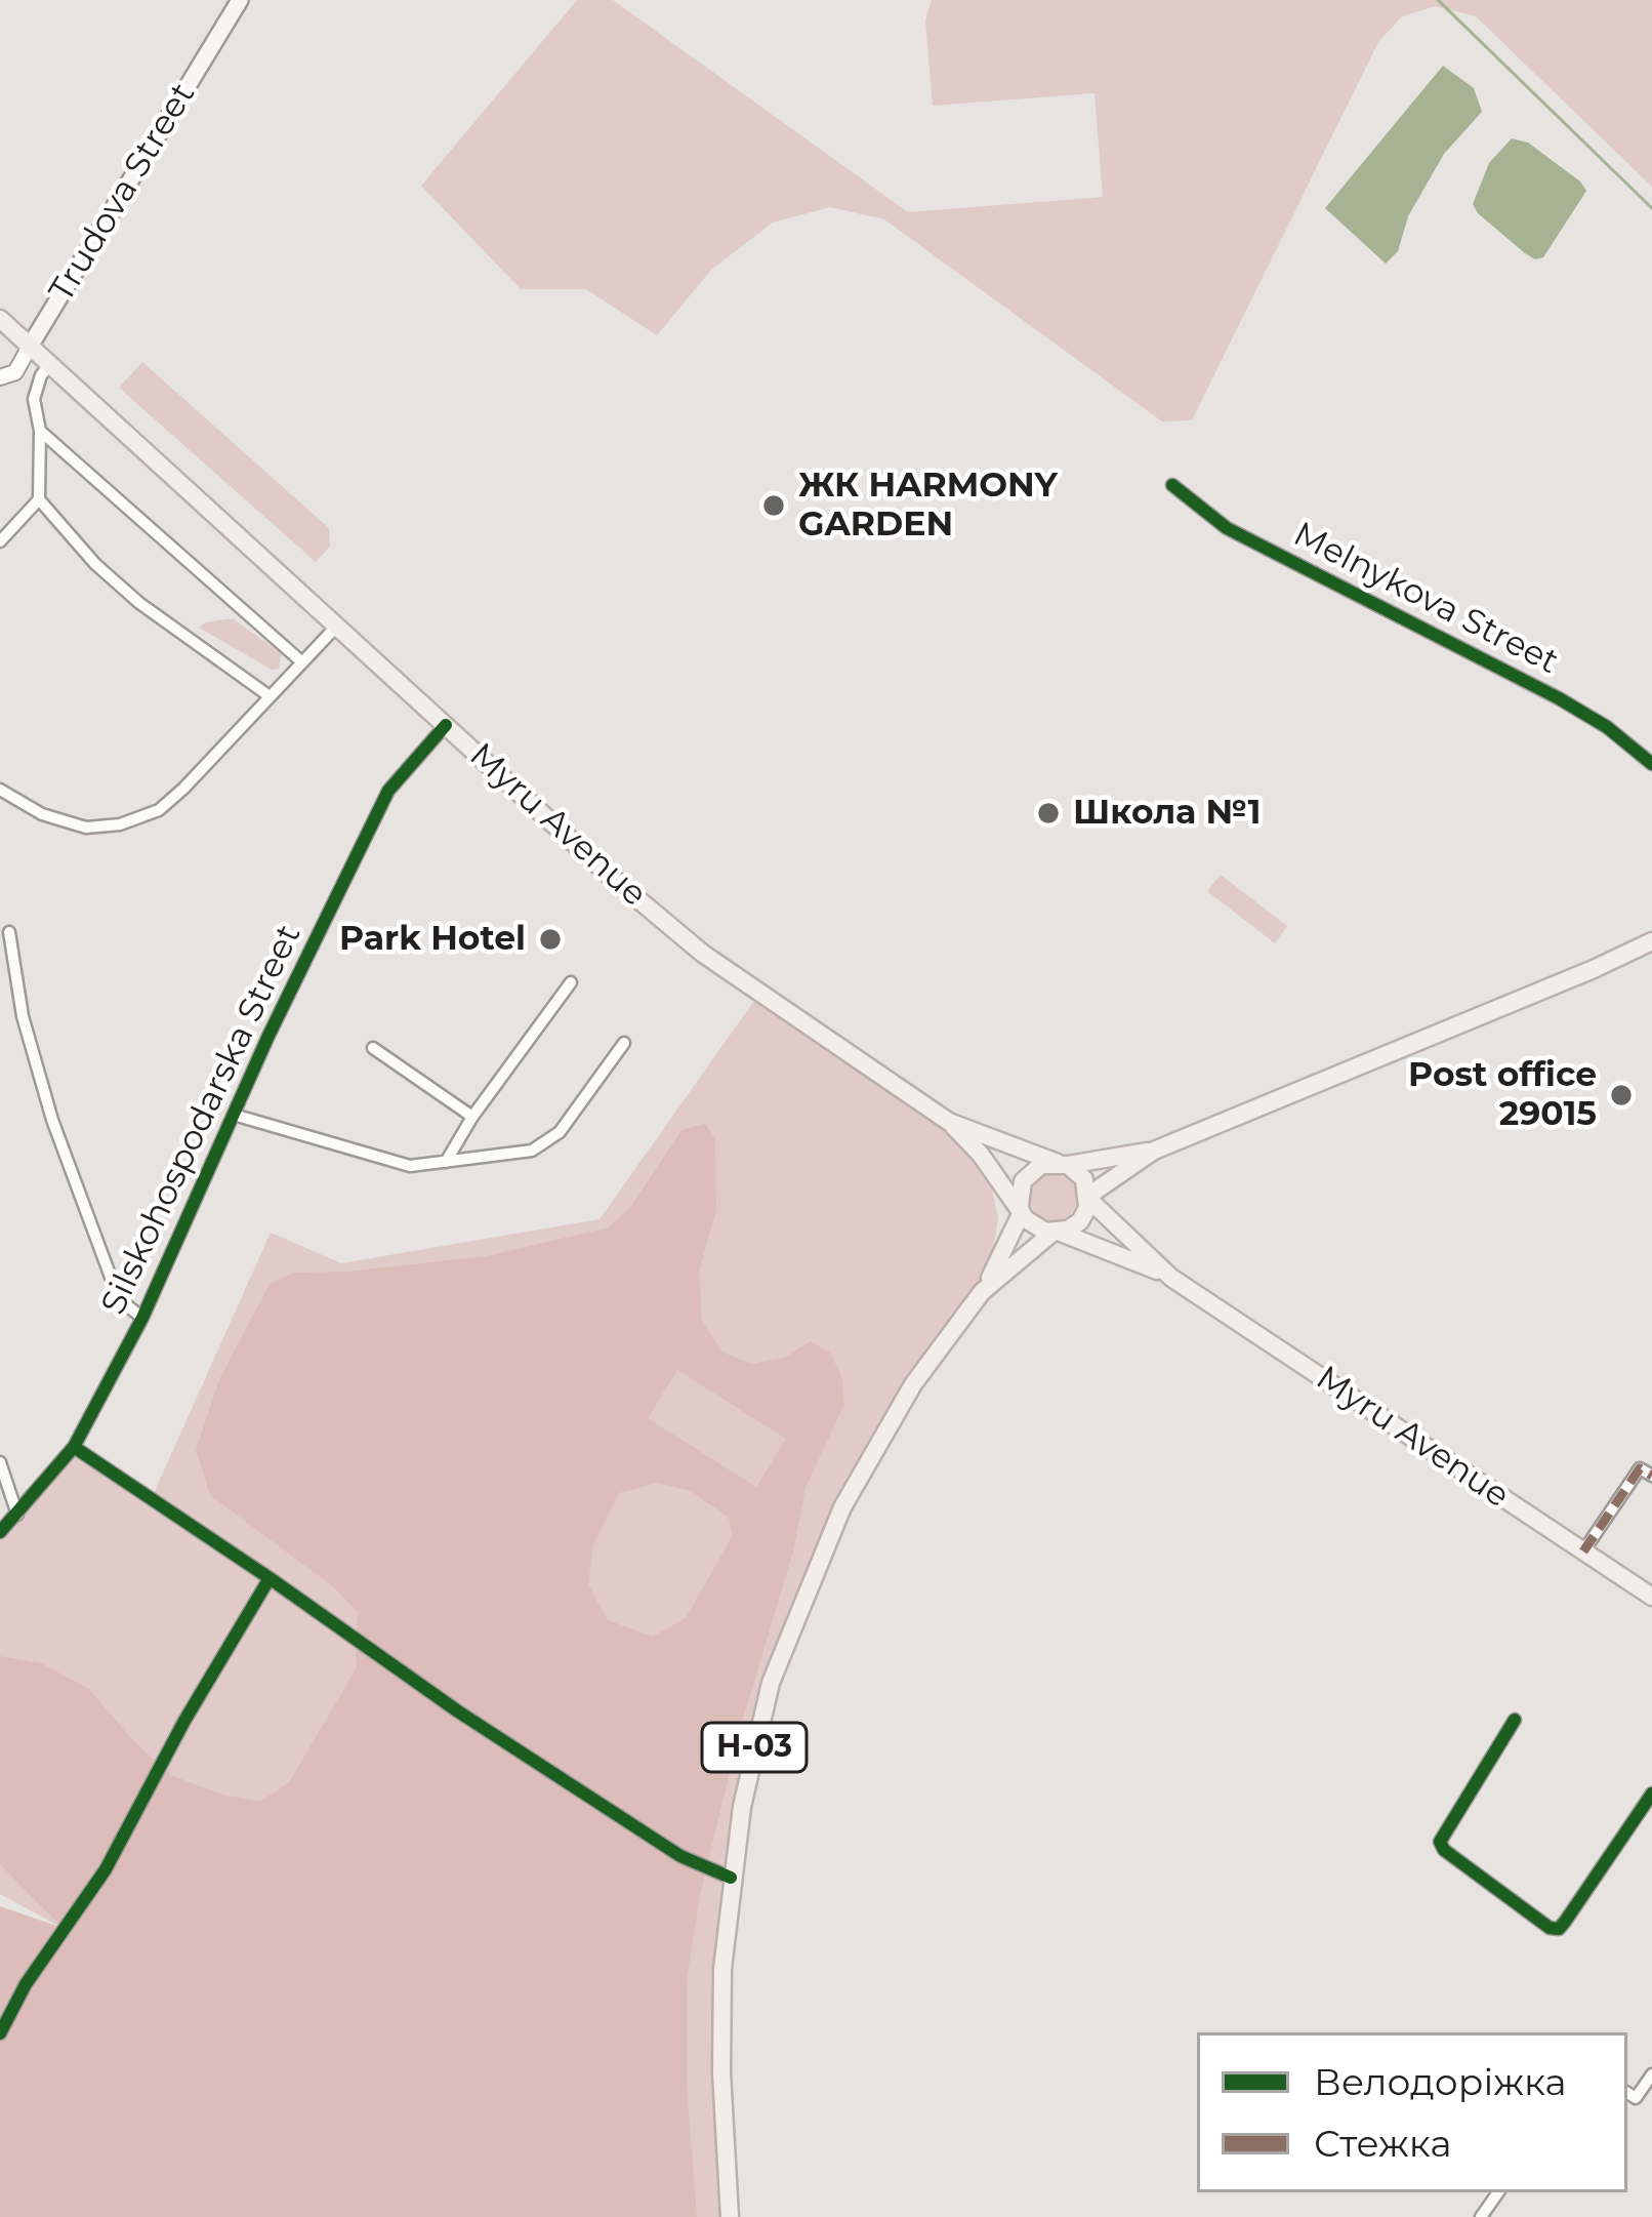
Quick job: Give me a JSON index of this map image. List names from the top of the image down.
{
  "streets": {
    "main road": ["Trudova Street", "Myru Avenue", "Н-03"],
    "street": ["Melnykova Street", "Silskohospodarska Street"]
  },
  "crossings": [
    ["Trudova Street", "Myru Avenue"],
    ["Myru Avenue", "Silskohospodarska Street"],
    ["Myru Avenue", "Н-03"]
  ],
  "places": [
    "ЖК HARMONY GARDEN",
    "Школа №1",
    "Park Hotel",
    "Post office 29015"
  ],
  "legend": ["Велодоріжка", "Стежка"]
}
